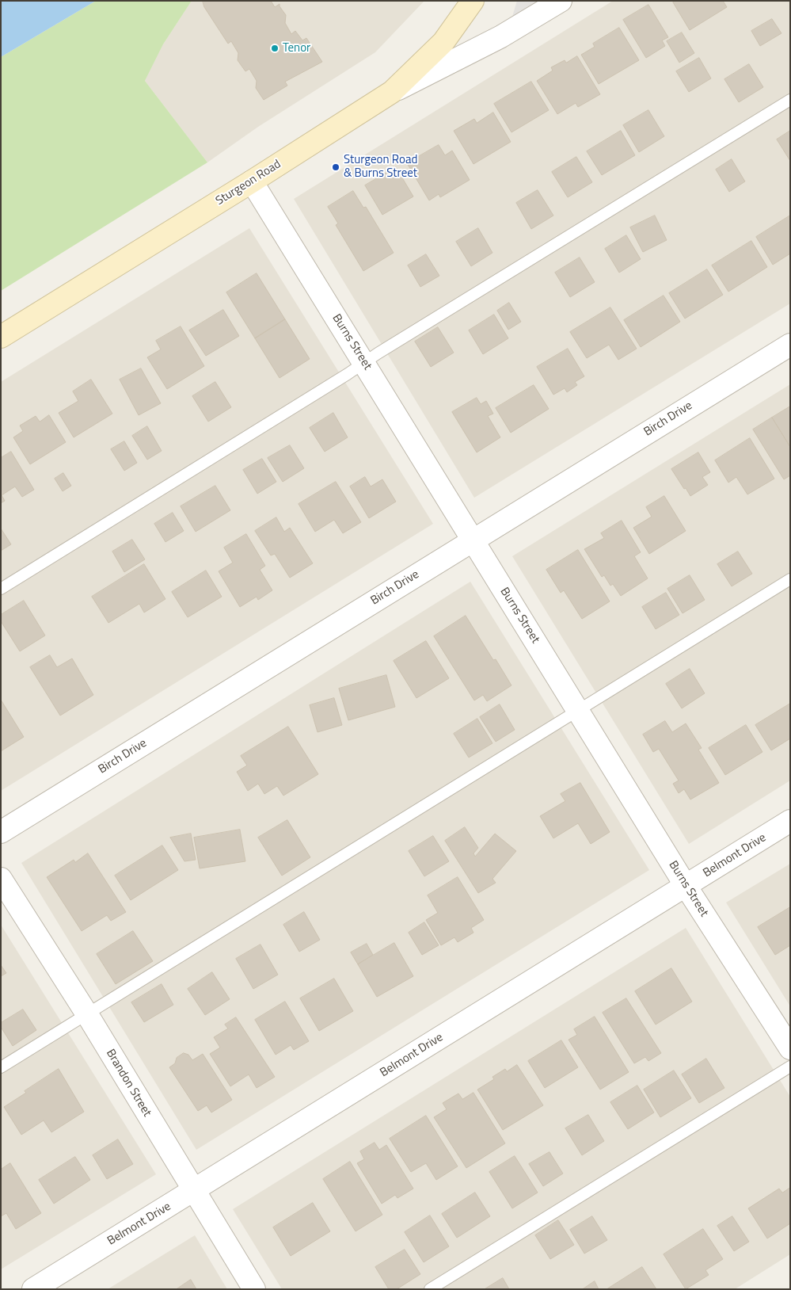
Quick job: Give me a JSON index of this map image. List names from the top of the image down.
{
  "streets": {
    "main road": ["Sturgeon Road"],
    "street": [
      "Burns Street",
      "Birch Drive",
      "Belmont Drive",
      "Brandon Street"
    ]
  },
  "crossings": [
    ["Sturgeon Road", "Burns Street"],
    ["Burns Street", "Birch Drive"],
    ["Burns Street", "Belmont Drive"],
    ["Belmont Drive", "Brandon Street"]
  ],
  "places": ["Tenor", "Sturgeon Road & Burns Street"]
}
